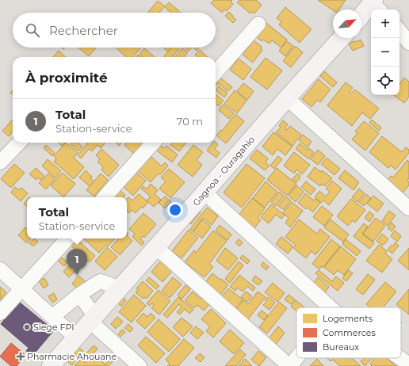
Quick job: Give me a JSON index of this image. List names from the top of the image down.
{
  "streets": {
    "main road": ["Gagnoa - Ouragahio"]
  },
  "places": {
    "other": ["Siege FPI"],
    "health": ["Pharmacie Ahouane"]
  },
  "legend": ["Logements", "Commerces", "Bureaux"],
  "north": "top right",
  "page": {
    "map_buttons": ["+", "−"],
    "search": "Rechercher",
    "heading": "À proximité",
    "list": [
      {
        "mark": "1",
        "name": "Total",
        "note": "Station-service",
        "value": "70 m"
      }
    ],
    "popup": ["Total", "Station-service"],
    "pins": "1"
  }
}
